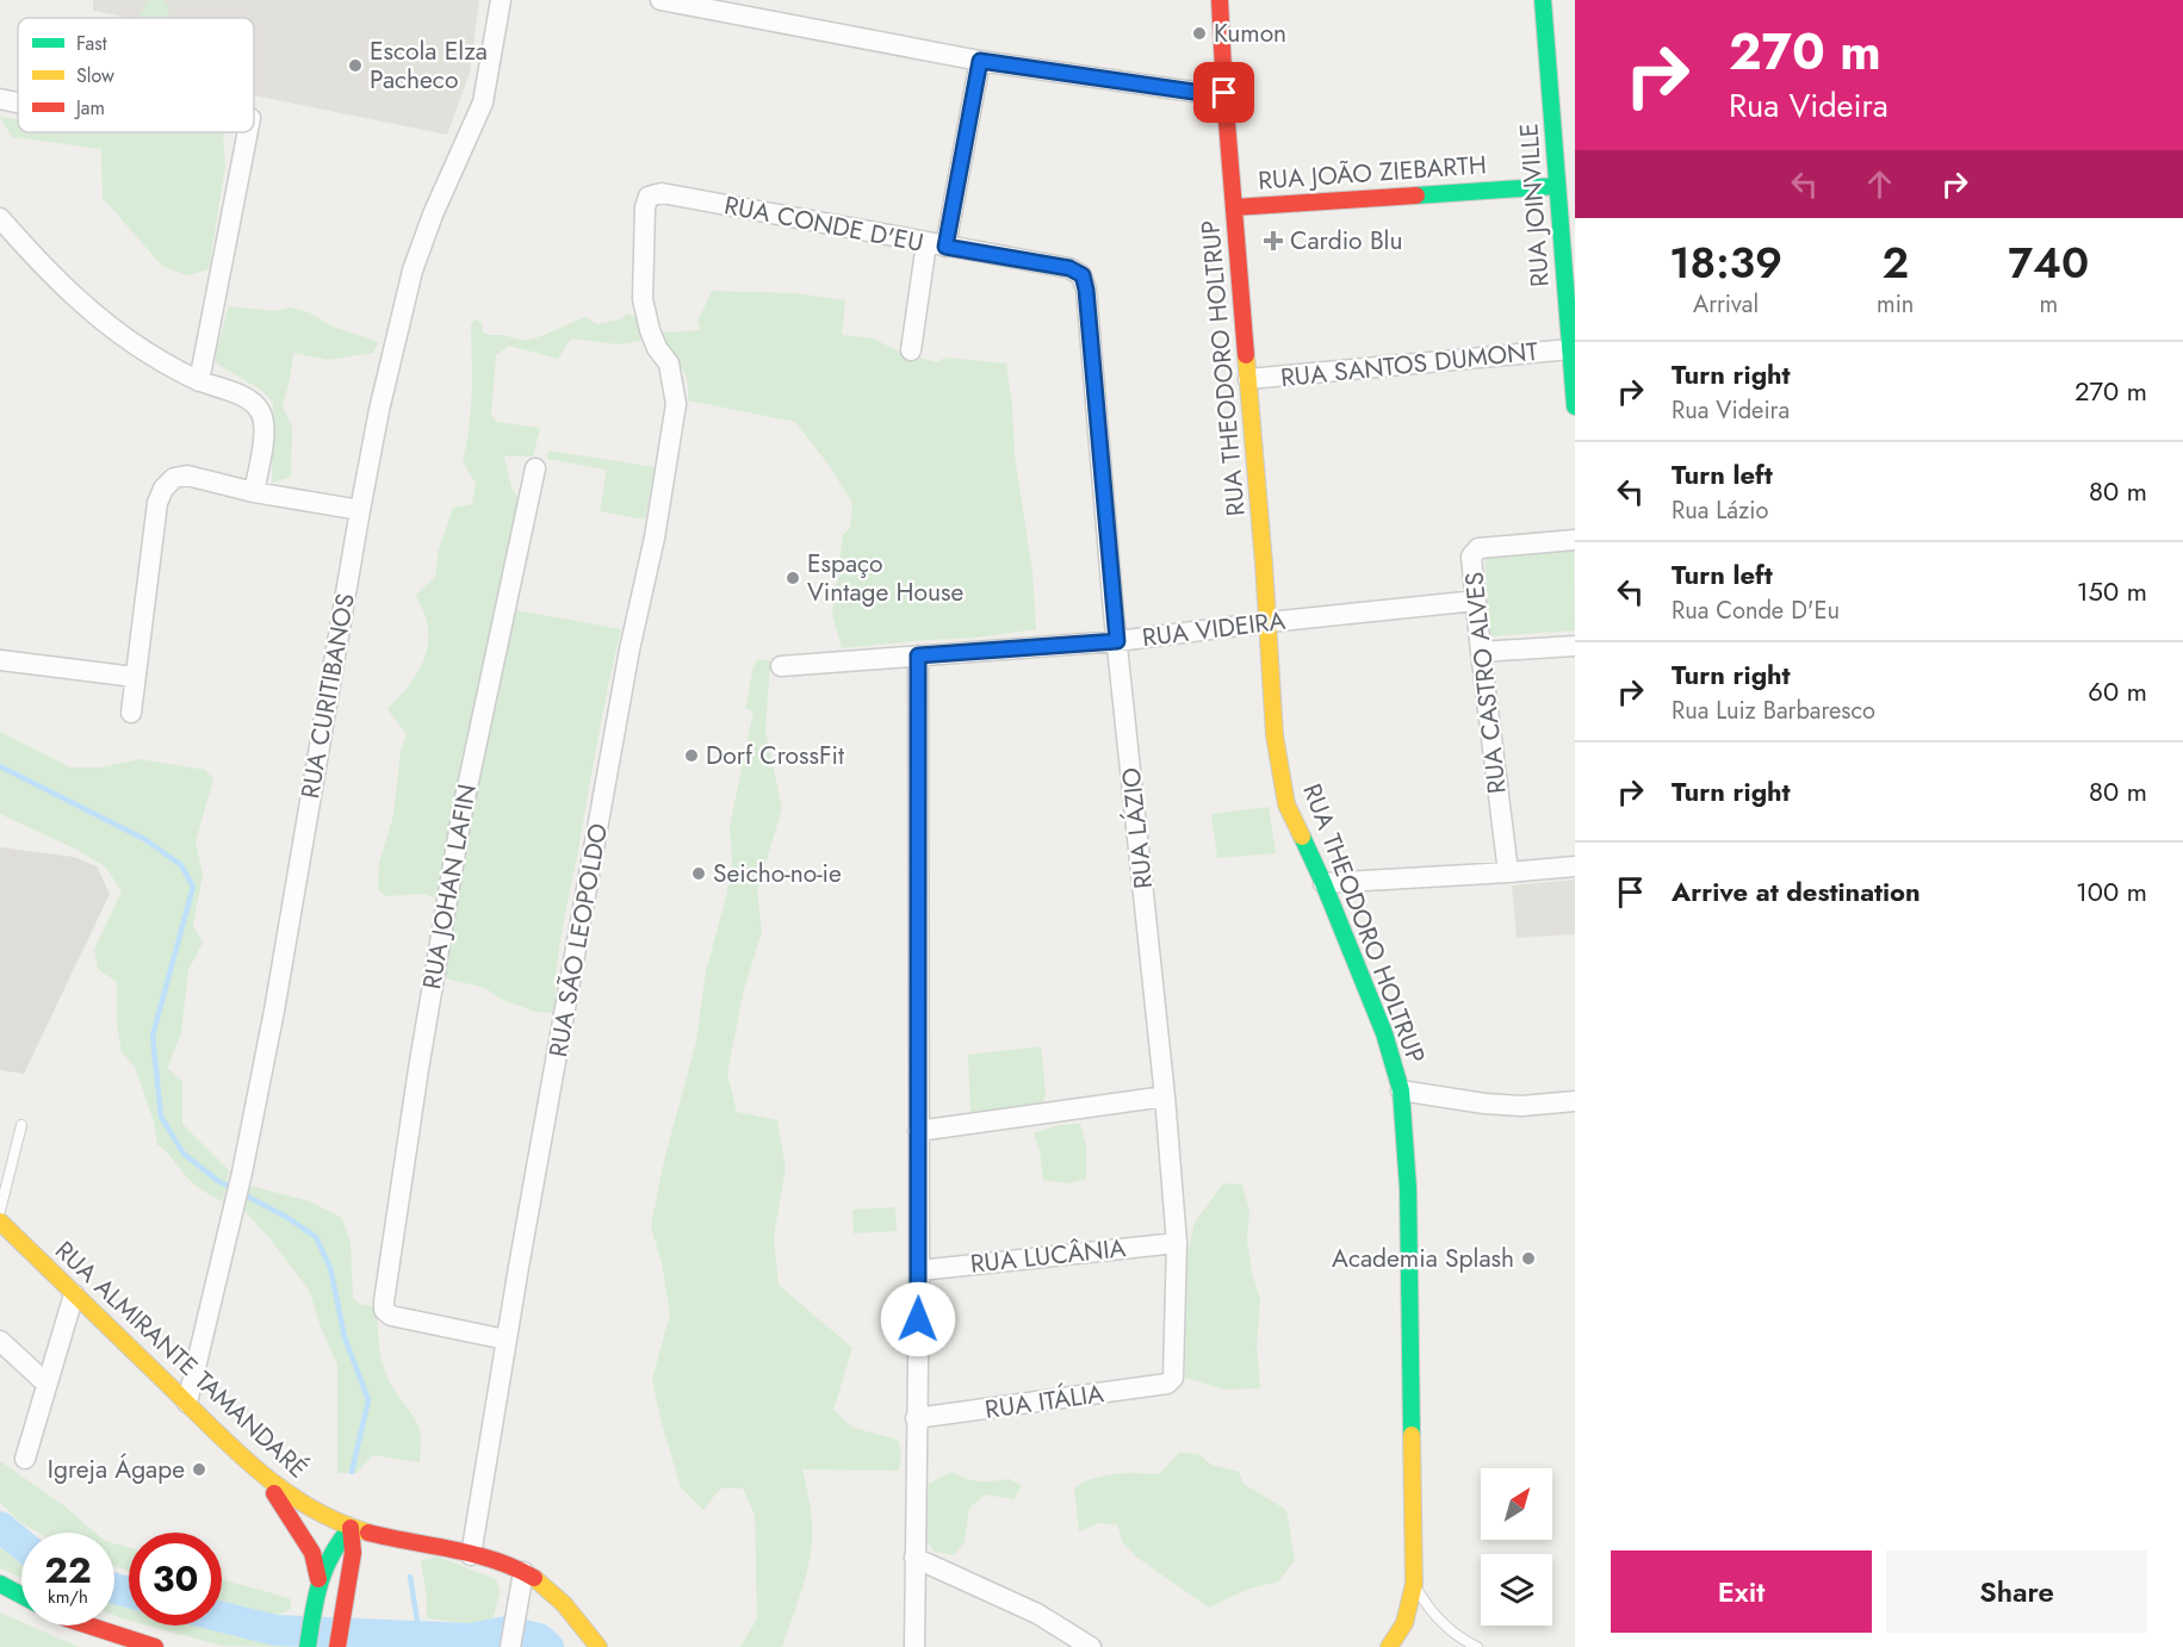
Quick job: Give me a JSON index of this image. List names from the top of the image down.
{
  "streets": {
    "main road": [
      "RUA JOÃO ZIEBARTH",
      "RUA JOINVILLE",
      "RUA THEODORO HOLTRUP",
      "RUA ALMIRANTE TAMANDARÉ"
    ],
    "street": [
      "RUA CONDE D'EU",
      "RUA SANTOS DUMONT",
      "RUA VIDEIRA",
      "RUA CASTRO ALVES",
      "RUA CURITIBANOS",
      "RUA LÁZIO",
      "RUA JOHAN LAFIN",
      "RUA SÃO LEOPOLDO",
      "RUA LUCÂNIA",
      "RUA ITÁLIA"
    ]
  },
  "crossings": [
    ["RUA JOÃO ZIEBARTH", "RUA JOINVILLE"],
    ["RUA JOÃO ZIEBARTH", "RUA THEODORO HOLTRUP"],
    ["RUA JOINVILLE", "RUA SANTOS DUMONT"],
    ["RUA CONDE D'EU", "RUA LÁZIO"],
    ["RUA CONDE D'EU", "RUA SÃO LEOPOLDO"],
    ["RUA SANTOS DUMONT", "RUA THEODORO HOLTRUP"],
    ["RUA THEODORO HOLTRUP", "RUA VIDEIRA"],
    ["RUA VIDEIRA", "RUA CASTRO ALVES"],
    ["RUA VIDEIRA", "RUA LÁZIO"],
    ["RUA CURITIBANOS", "RUA ALMIRANTE TAMANDARÉ"],
    ["RUA LÁZIO", "RUA LUCÂNIA"],
    ["RUA LÁZIO", "RUA ITÁLIA"],
    ["RUA JOHAN LAFIN", "RUA SÃO LEOPOLDO"],
    ["RUA SÃO LEOPOLDO", "RUA ALMIRANTE TAMANDARÉ"]
  ],
  "places": {
    "other": [
      "Kumon",
      "Escola Elza Pacheco",
      "Espaço Vintage House",
      "Dorf CrossFit",
      "Seicho-no-ie",
      "Academia Splash",
      "Igreja Ágape"
    ],
    "health": ["Cardio Blu"]
  },
  "legend": ["Fast", "Slow", "Jam"],
  "north": "top right",
  "page": {
    "turn": ["270 m", "Rua Videira"],
    "eta": [
      "18:39",
      "Arrival",
      "2",
      "min",
      "740",
      "m"
    ],
    "list": [
      {
        "name": "Turn right",
        "note": "Rua Videira",
        "value": "270 m"
      },
      {
        "name": "Turn left",
        "note": "Rua Lázio",
        "value": "80 m"
      },
      {
        "name": "Turn left",
        "note": "Rua Conde D'Eu",
        "value": "150 m"
      },
      {
        "name": "Turn right",
        "note": "Rua Luiz Barbaresco",
        "value": "60 m"
      },
      {
        "name": "Turn right",
        "value": "80 m"
      },
      {
        "name": "Arrive at destination",
        "value": "100 m"
      }
    ],
    "speed": "22 km/h",
    "limit": "30",
    "buttons": ["Exit", "Share"]
  }
}
